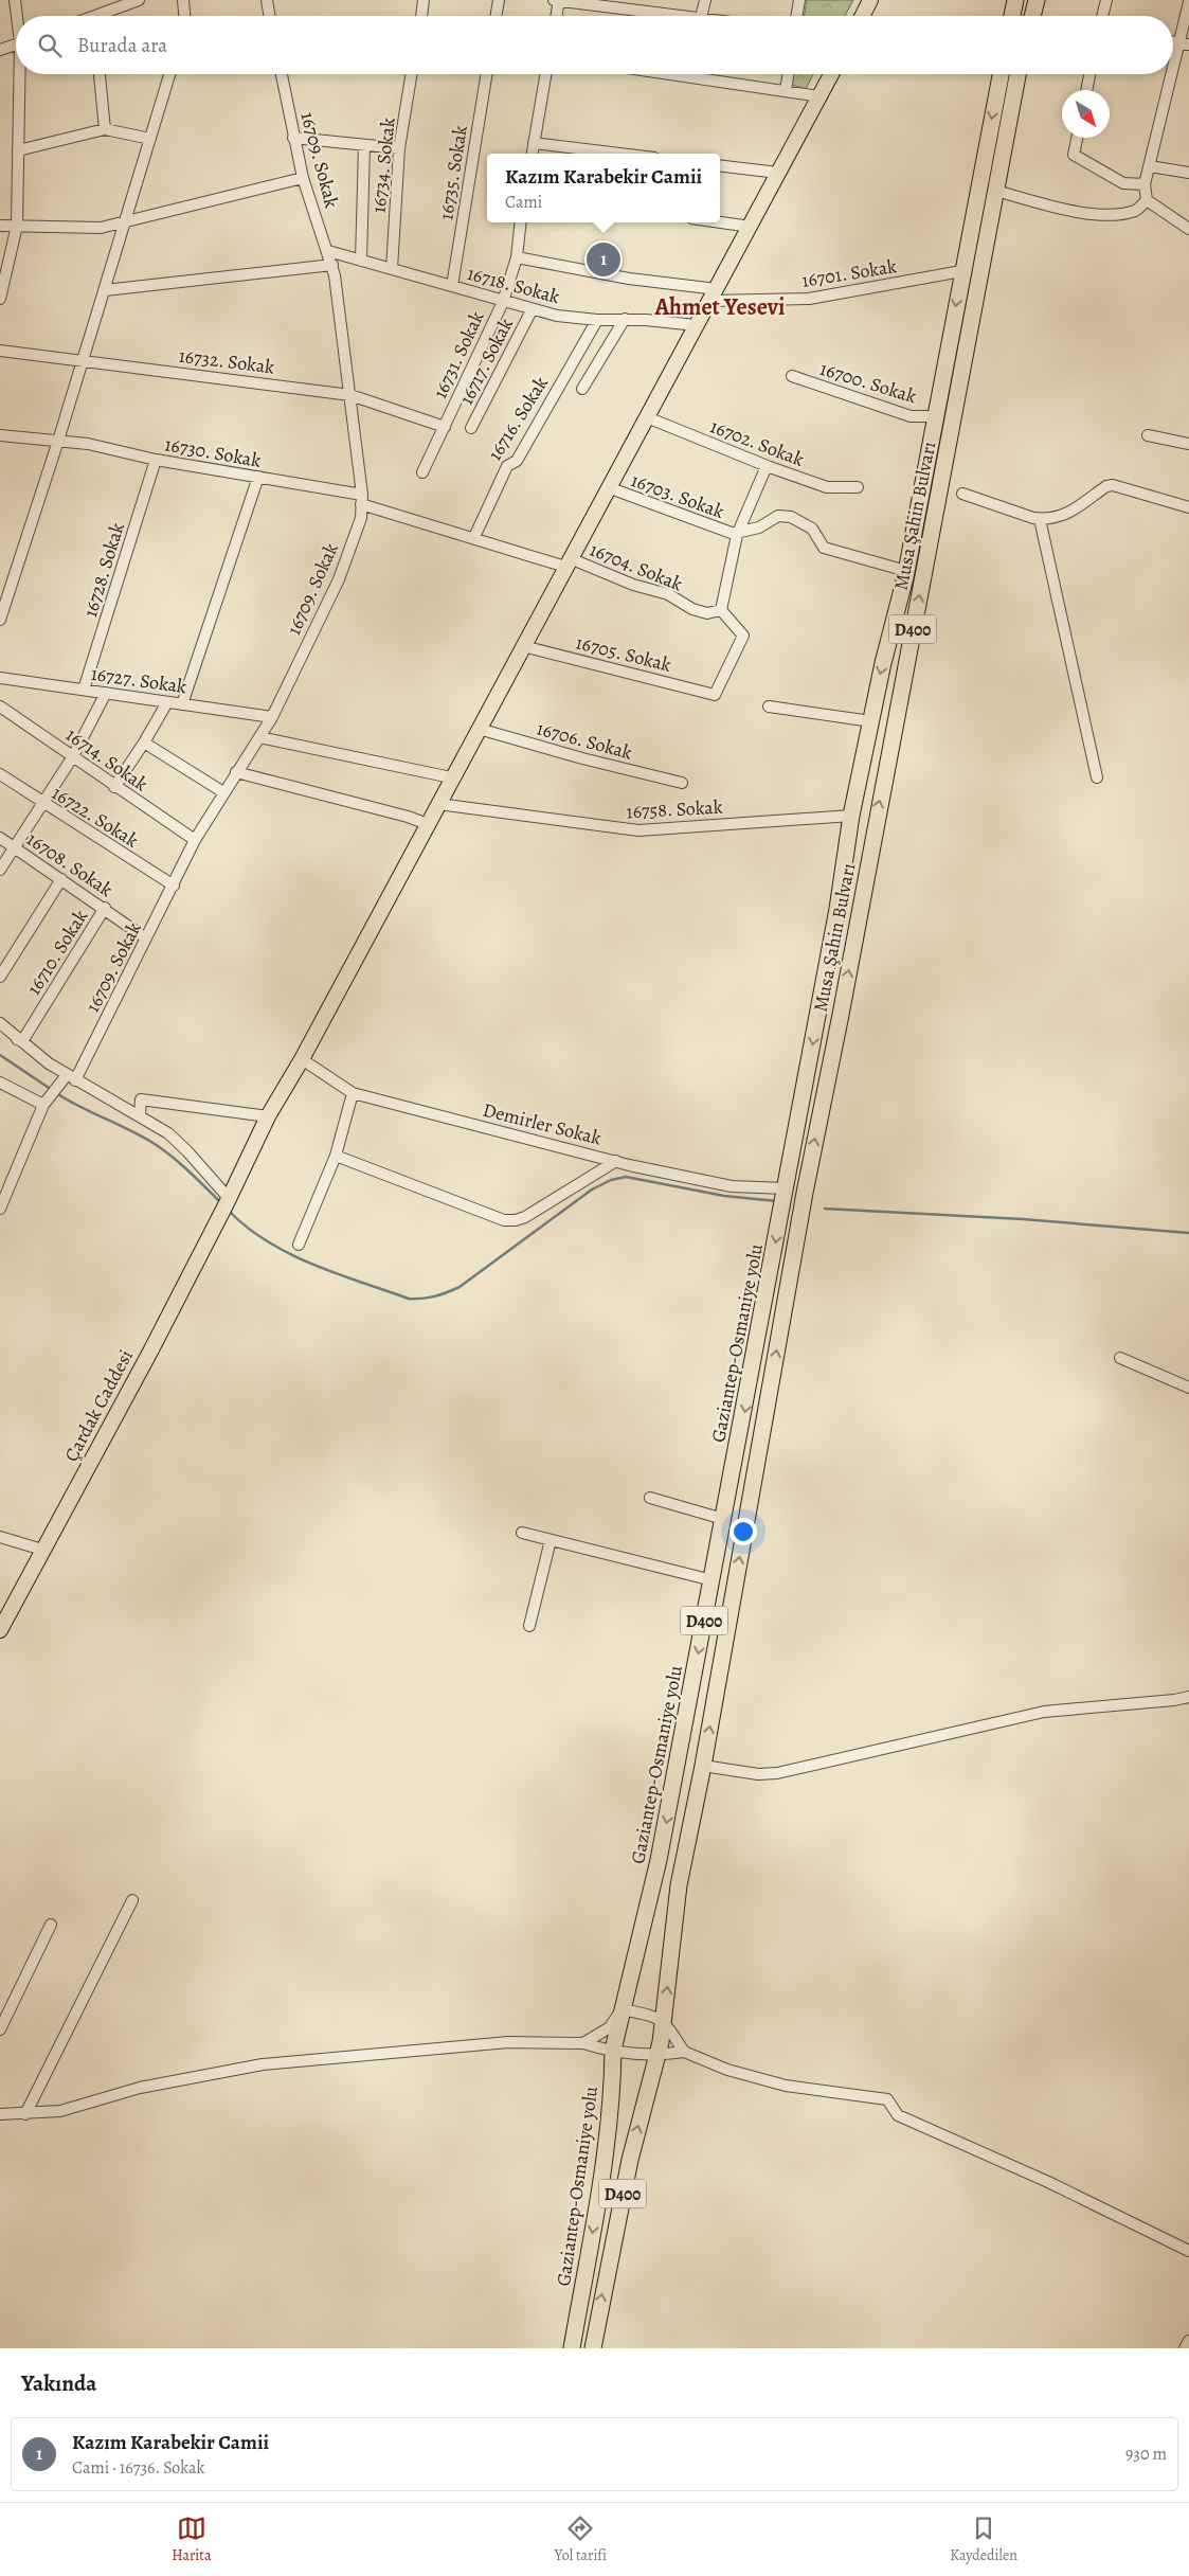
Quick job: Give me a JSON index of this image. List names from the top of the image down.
{
  "streets": {
    "highway": ["Musa Şahin Bulvarı", "D400", "Gaziantep-Osmaniye yolu"],
    "main road": ["Çardak Caddesi"],
    "street": [
      "16709. Sokak",
      "16734. Sokak",
      "16735. Sokak",
      "16701. Sokak",
      "16718. Sokak",
      "16731. Sokak",
      "16732. Sokak",
      "16717. Sokak",
      "16700. Sokak",
      "16716. Sokak",
      "16702. Sokak",
      "16730. Sokak",
      "16703. Sokak",
      "16704. Sokak",
      "16728. Sokak",
      "16705. Sokak",
      "16727. Sokak",
      "16706. Sokak",
      "16714. Sokak",
      "16758. Sokak",
      "16722. Sokak",
      "16708. Sokak",
      "16710. Sokak",
      "Demirler Sokak"
    ]
  },
  "crossings": [
    ["16709. Sokak", "16718. Sokak"],
    ["16709. Sokak", "16732. Sokak"],
    ["16709. Sokak", "16730. Sokak"],
    ["16709. Sokak", "16727. Sokak"],
    ["16709. Sokak", "16714. Sokak"],
    ["16709. Sokak", "16722. Sokak"],
    ["16709. Sokak", "16708. Sokak"],
    ["16734. Sokak", "16718. Sokak"],
    ["16735. Sokak", "16718. Sokak"],
    ["16701. Sokak", "16731. Sokak"],
    ["16701. Sokak", "Musa Şahin Bulvarı"],
    ["16701. Sokak", "Çardak Caddesi"],
    ["16718. Sokak", "16731. Sokak"],
    ["16718. Sokak", "16717. Sokak"],
    ["16718. Sokak", "16716. Sokak"],
    ["16718. Sokak", "Çardak Caddesi"],
    ["16731. Sokak", "16732. Sokak"],
    ["16700. Sokak", "Musa Şahin Bulvarı"],
    ["16716. Sokak", "16730. Sokak"],
    ["16702. Sokak", "Çardak Caddesi"],
    ["16730. Sokak", "16704. Sokak"],
    ["16730. Sokak", "16728. Sokak"],
    ["16730. Sokak", "Çardak Caddesi"],
    ["16703. Sokak", "Çardak Caddesi"],
    ["Musa Şahin Bulvarı", "16758. Sokak"],
    ["Musa Şahin Bulvarı", "Demirler Sokak"],
    ["Musa Şahin Bulvarı", "Gaziantep-Osmaniye yolu"],
    ["16704. Sokak", "16705. Sokak"],
    ["16704. Sokak", "Çardak Caddesi"],
    ["16728. Sokak", "16727. Sokak"],
    ["16705. Sokak", "Çardak Caddesi"],
    ["16706. Sokak", "Çardak Caddesi"],
    ["16758. Sokak", "Çardak Caddesi"],
    ["16708. Sokak", "16710. Sokak"],
    ["Demirler Sokak", "Gaziantep-Osmaniye yolu"],
    ["Demirler Sokak", "Çardak Caddesi"]
  ],
  "districts": ["Ahmet Yesevi"],
  "north": "bottom right",
  "page": {
    "search": "Burada ara",
    "popup": ["Kazım Karabekir Camii", "Cami"],
    "pins": "1",
    "heading": "Yakında",
    "list": [
      {
        "mark": "1",
        "name": "Kazım Karabekir Camii",
        "note": "Cami · 16736. Sokak",
        "value": "930 m"
      }
    ],
    "nav": ["Harita", "Yol tarifi", "Kaydedilen"]
  }
}
